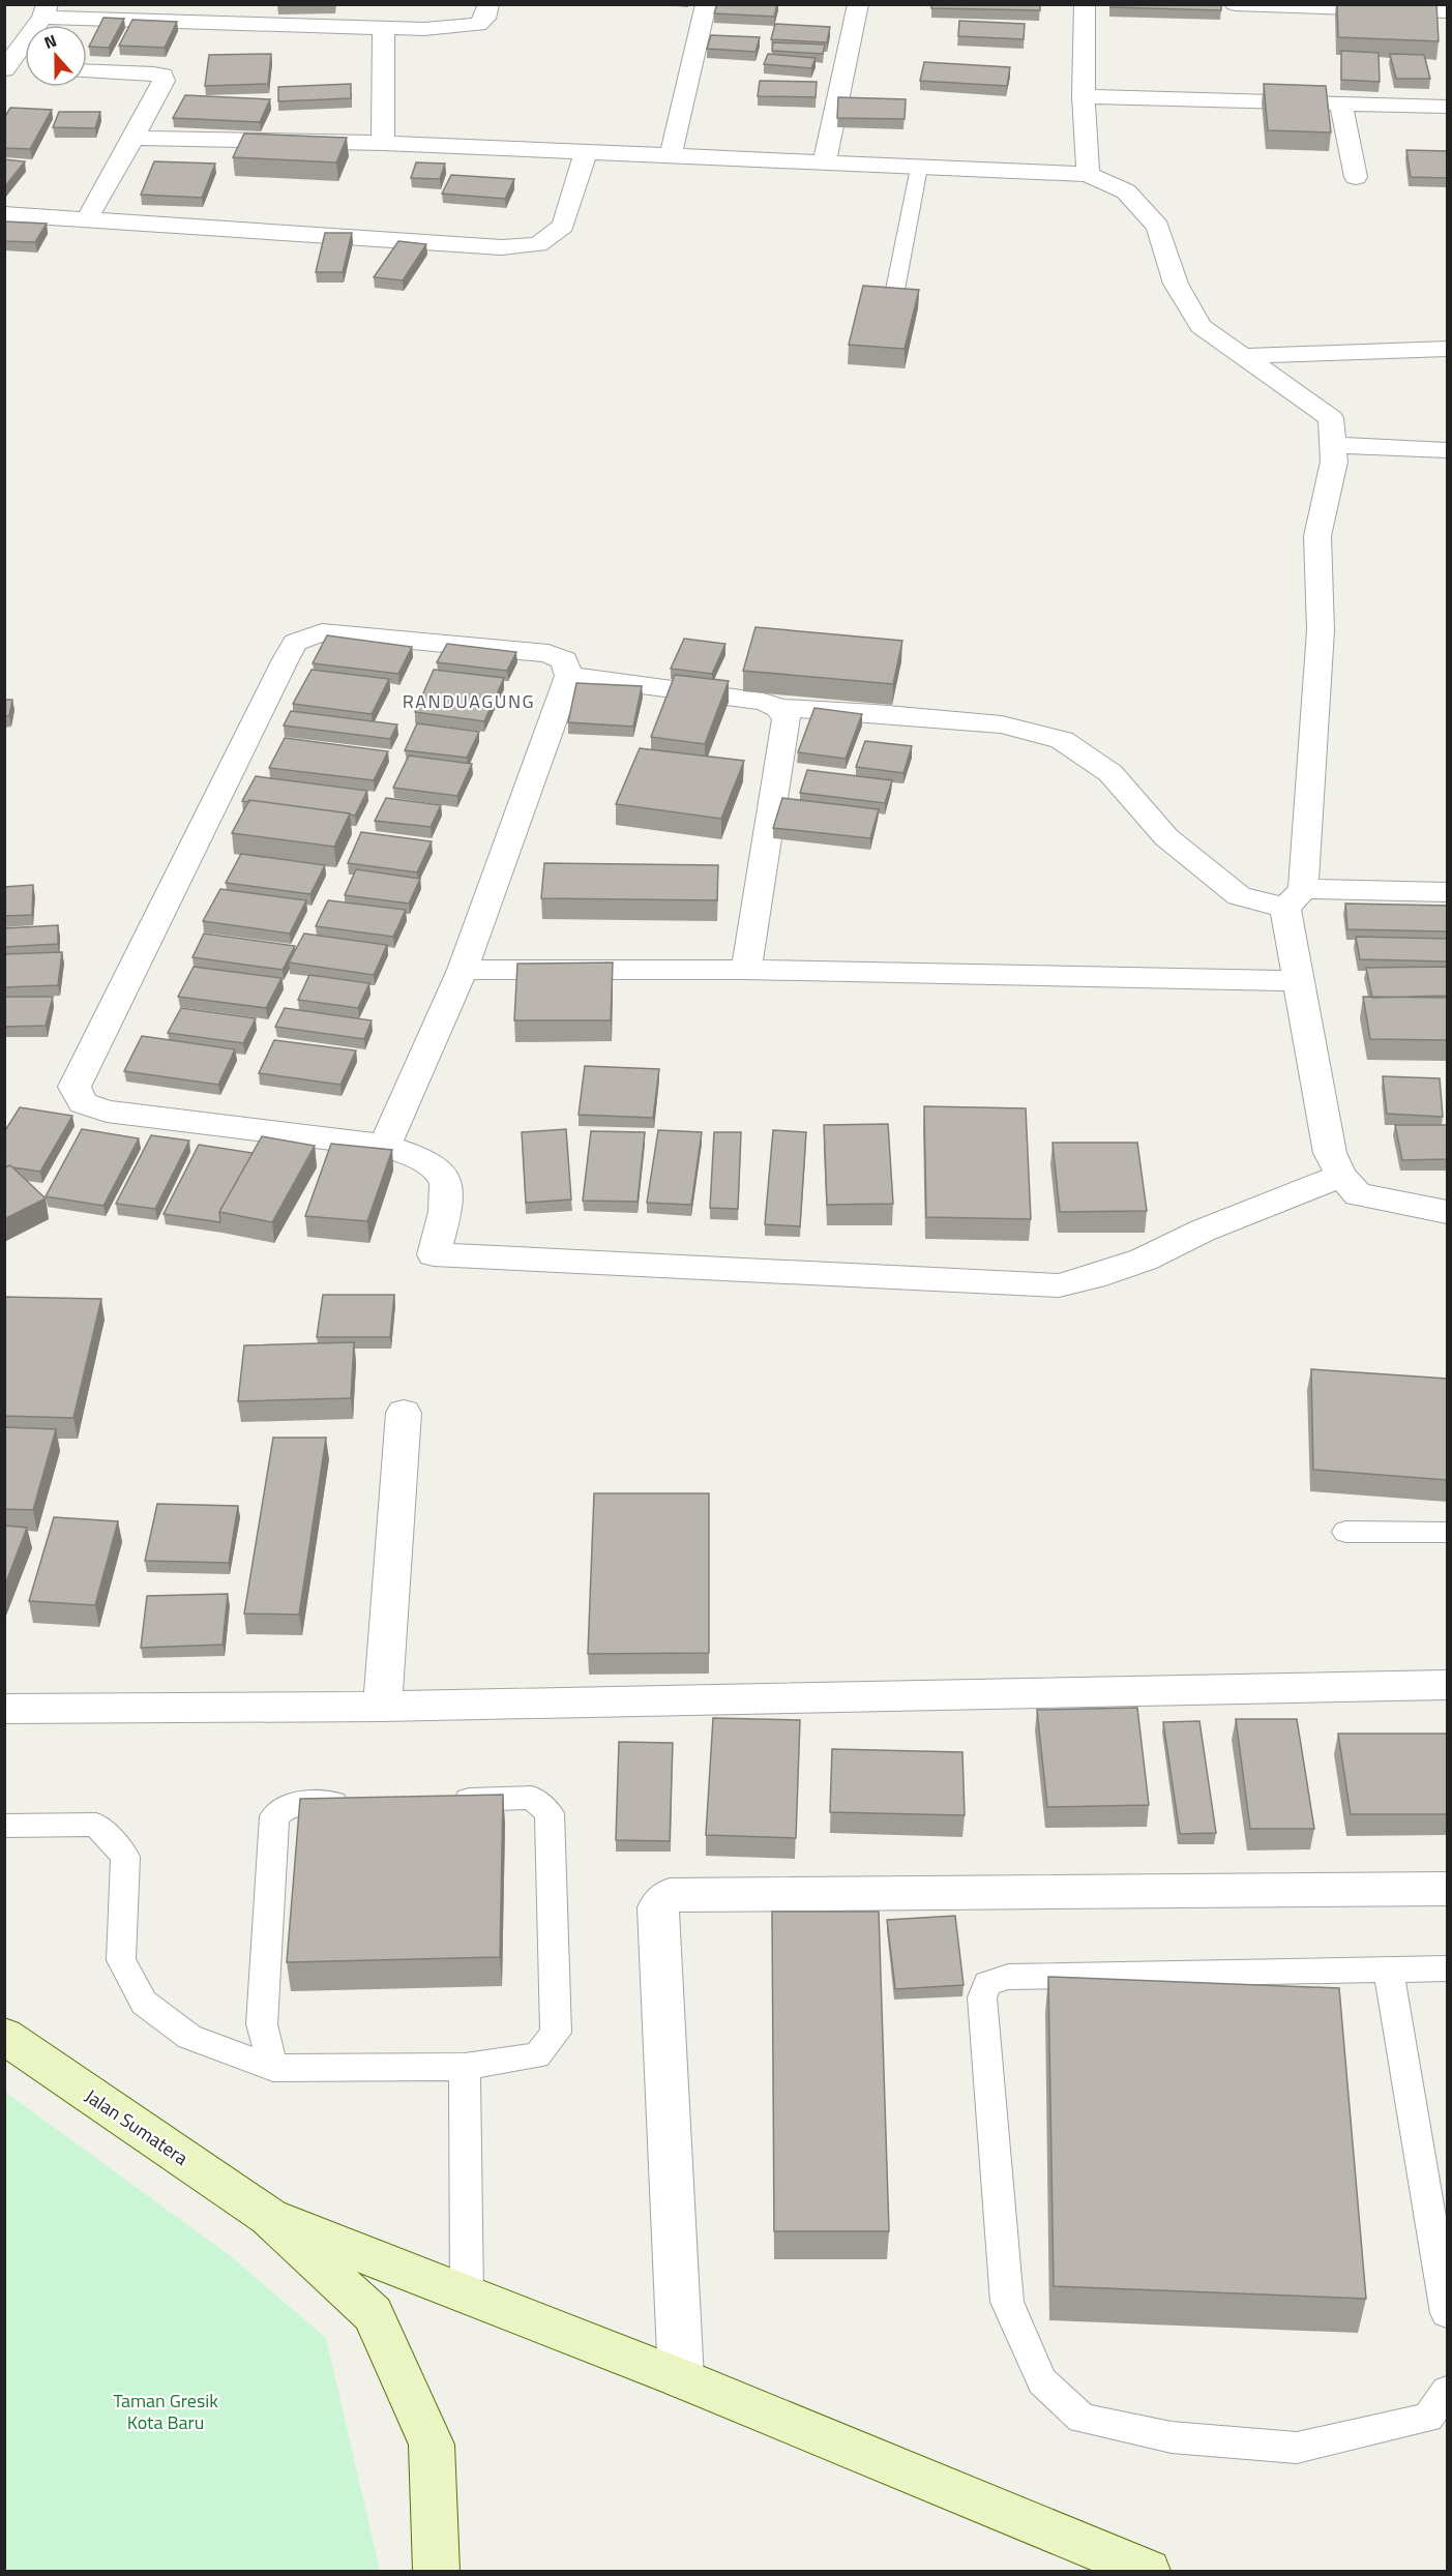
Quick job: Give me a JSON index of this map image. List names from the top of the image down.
{
  "streets": {
    "main road": ["Jalan Sumatera"]
  },
  "districts": ["RANDUAGUNG"],
  "parks": ["Taman Gresik Kota Baru"],
  "north": "top"
}
